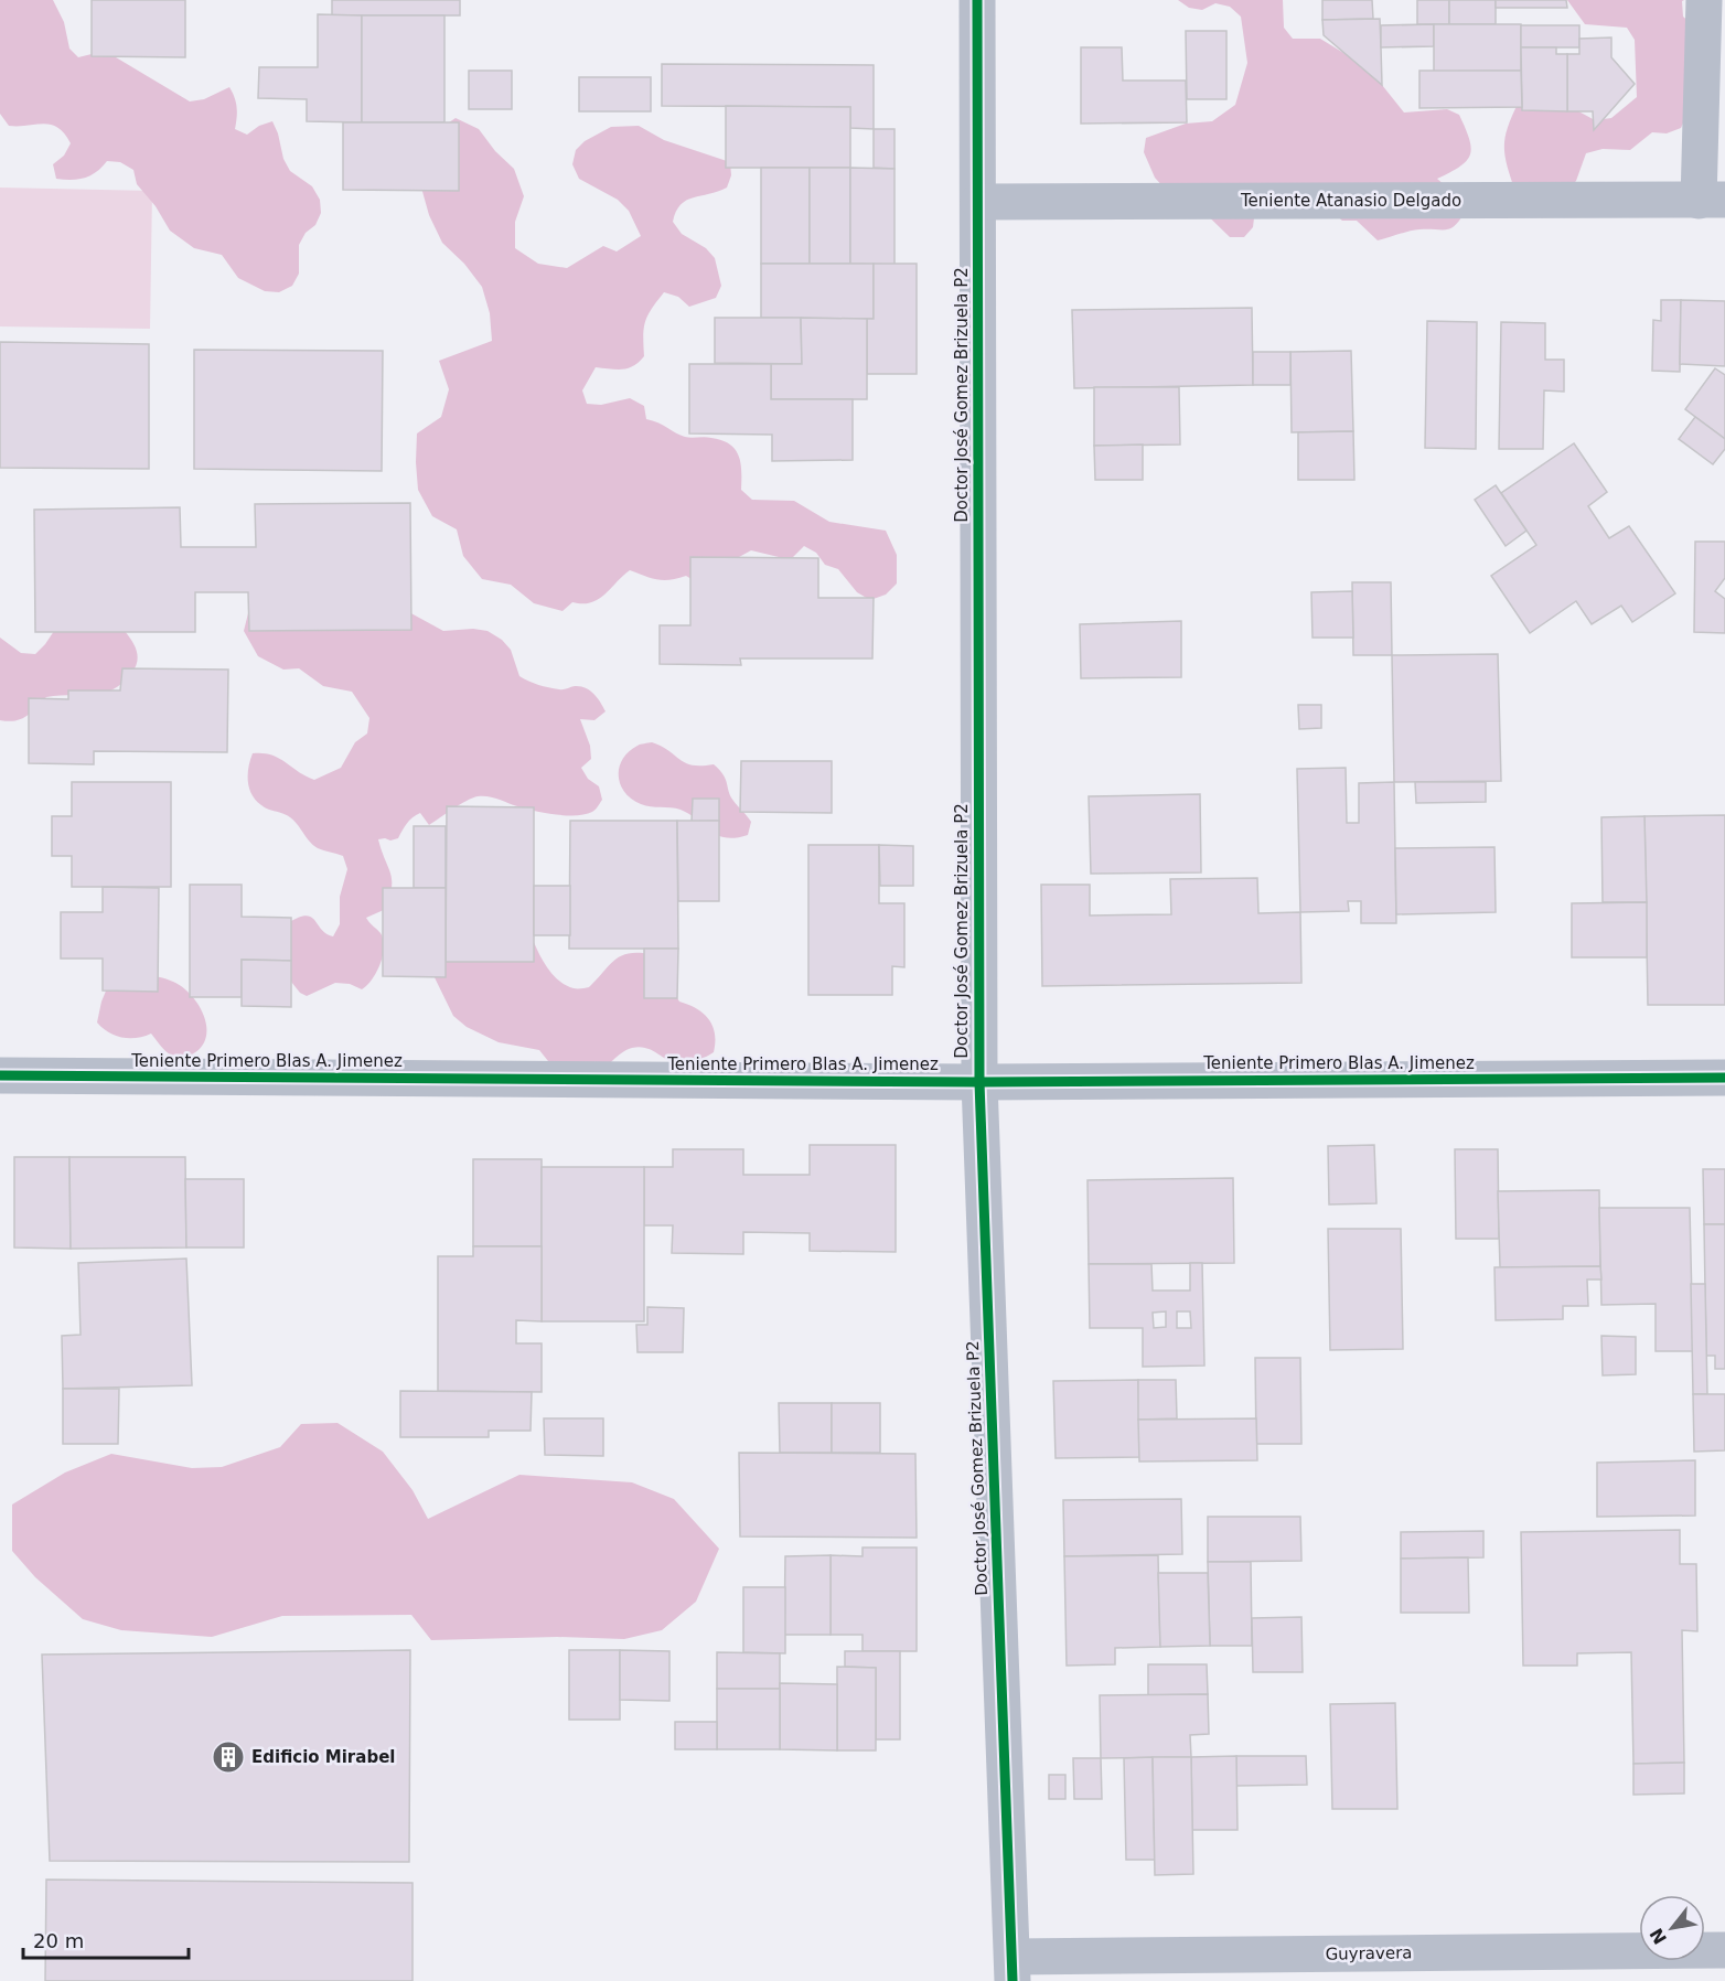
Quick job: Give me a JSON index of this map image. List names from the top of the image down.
{
  "streets": {
    "street": [
      "Teniente Atanasio Delgado",
      "Doctor José Gomez Brizuela P2",
      "Teniente Primero Blas A. Jimenez",
      "Guyravera"
    ]
  },
  "crossings": [
    ["Teniente Atanasio Delgado", "Doctor José Gomez Brizuela P2"],
    ["Doctor José Gomez Brizuela P2", "Teniente Primero Blas A. Jimenez"],
    ["Doctor José Gomez Brizuela P2", "Guyravera"]
  ],
  "places": {
    "building": ["Edificio Mirabel"]
  },
  "scale_bar": "20 m",
  "north": "bottom left"
}
